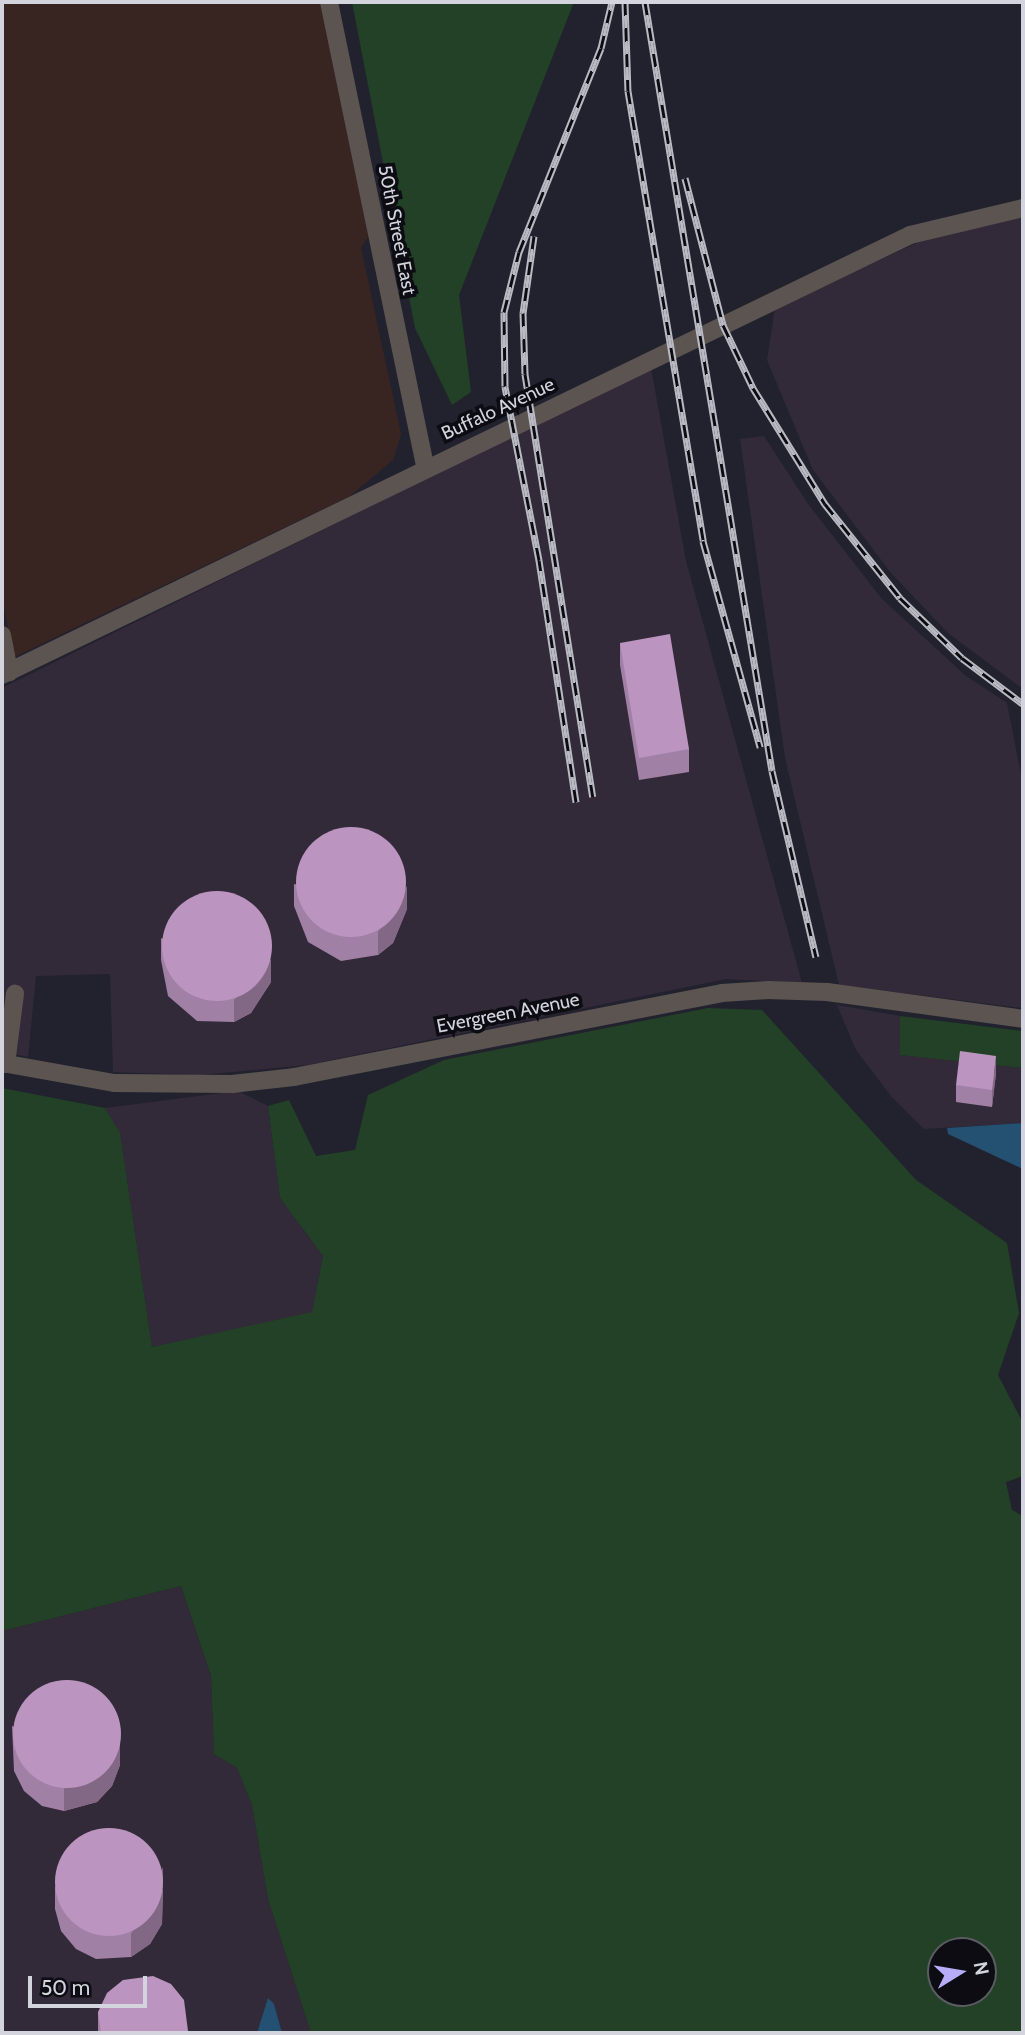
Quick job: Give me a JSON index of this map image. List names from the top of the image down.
{
  "streets": {
    "street": ["50th Street East", "Buffalo Avenue", "Evergreen Avenue"]
  },
  "crossings": [
    ["50th Street East", "Buffalo Avenue"]
  ],
  "scale_bar": "50 m",
  "north": "right"
}
